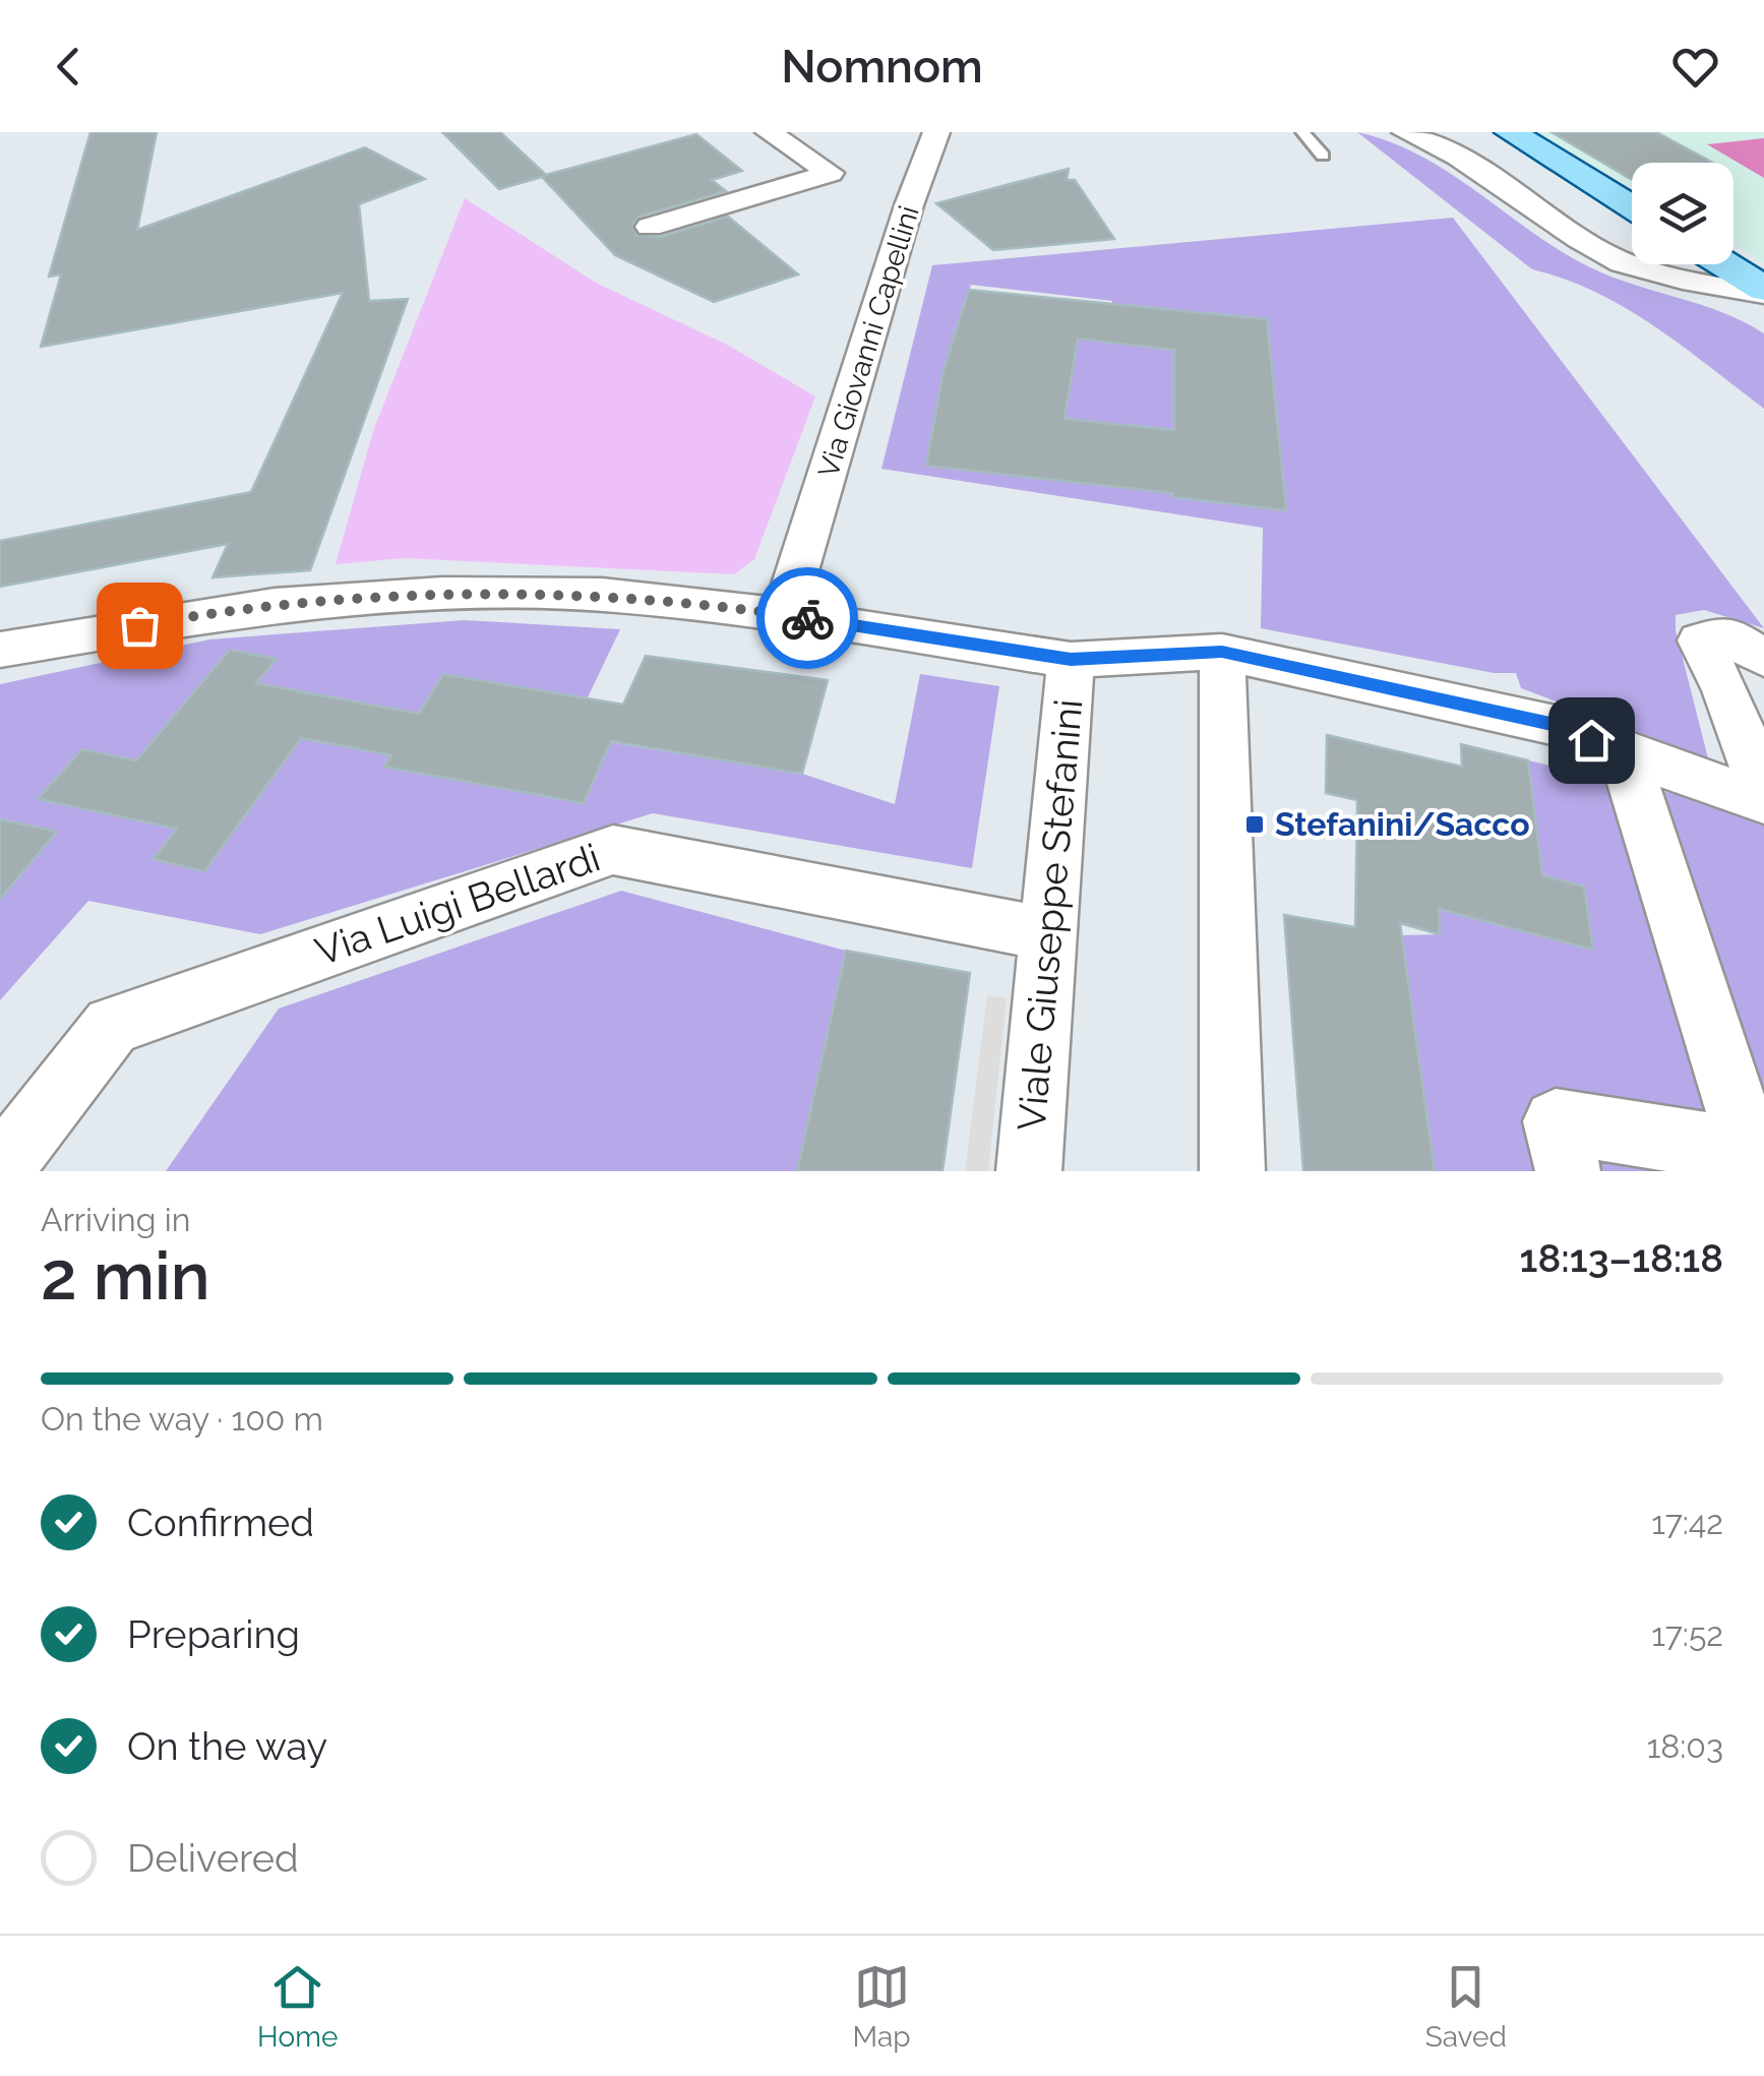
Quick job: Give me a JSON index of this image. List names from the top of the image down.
{
  "streets": {
    "street": ["Via Giovanni Capellini", "Via Luigi Bellardi", "Viale Giuseppe Stefanini"]
  },
  "crossings": [
    ["Via Luigi Bellardi", "Viale Giuseppe Stefanini"]
  ],
  "places": {
    "transit": ["Stefanini/Sacco"]
  },
  "page": {
    "header": "Nomnom",
    "heading": ["2 min", "Arriving in", "18:13–18:18"],
    "bar": "On the way · 100 m",
    "list": [
      ["Confirmed", "17:42"],
      ["Preparing", "17:52"],
      ["On the way", "18:03"],
      "Delivered"
    ],
    "tabs": ["Home", "Map", "Saved"]
  }
}
